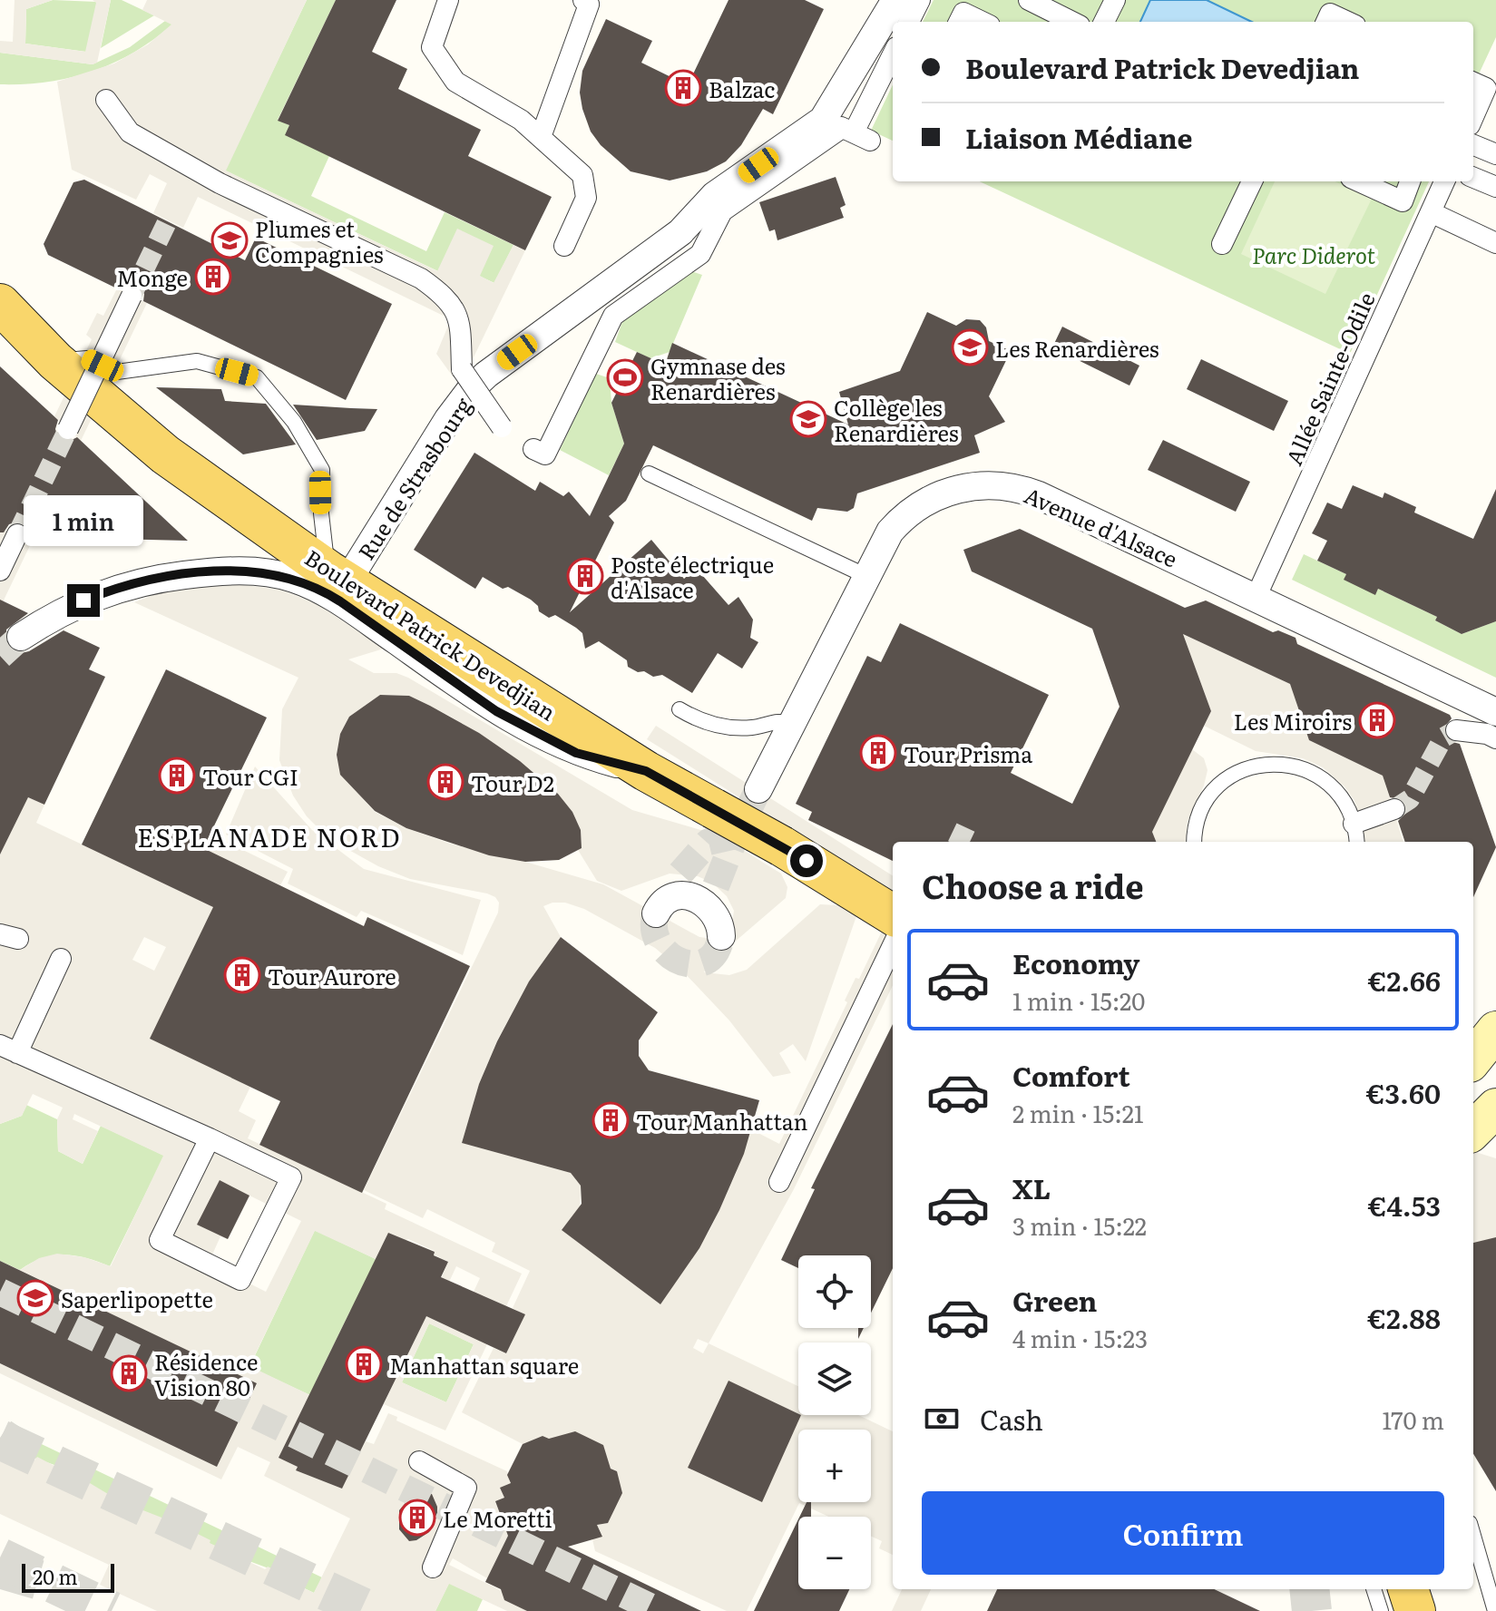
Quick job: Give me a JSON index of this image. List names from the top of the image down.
{
  "streets": {
    "main road": ["Boulevard Patrick Devedjian"],
    "street": ["Allée Sainte-Odile", "Rue de Strasbourg", "Avenue d'Alsace"]
  },
  "crossings": [
    ["Allée Sainte-Odile", "Avenue d'Alsace"],
    ["Rue de Strasbourg", "Boulevard Patrick Devedjian"]
  ],
  "districts": ["ESPLANADE NORD"],
  "parks": ["Parc Diderot"],
  "places": {
    "building": [
      "Balzac",
      "Monge",
      "Poste électrique d'Alsace",
      "Les Miroirs",
      "Tour Prisma",
      "Tour CGI",
      "Tour D2",
      "Tour Aurore",
      "Tour Manhattan",
      "Manhattan square",
      "Résidence Vision 80",
      "Le Moretti"
    ],
    "school or university": [
      "Plumes et Compagnies",
      "Les Renardières",
      "Collège les Renardières",
      "Saperlipopette"
    ],
    "sports": ["Gymnase des Renardières"]
  },
  "scale_bar": "20 m",
  "page": {
    "banner": ["Boulevard Patrick Devedjian", "Liaison Médiane"],
    "bubble": "1 min",
    "heading": "Choose a ride",
    "list": [
      {
        "name": "Economy",
        "note": "1 min · 15:20",
        "value": "€2.66"
      },
      {
        "name": "Comfort",
        "note": "2 min · 15:21",
        "value": "€3.60"
      },
      {
        "name": "XL",
        "note": "3 min · 15:22",
        "value": "€4.53"
      },
      {
        "name": "Green",
        "note": "4 min · 15:23",
        "value": "€2.88"
      }
    ],
    "map_buttons": ["+", "−"],
    "pay": ["Cash", "170 m"],
    "buttons": "Confirm",
    "scale": "20 m"
  }
}
